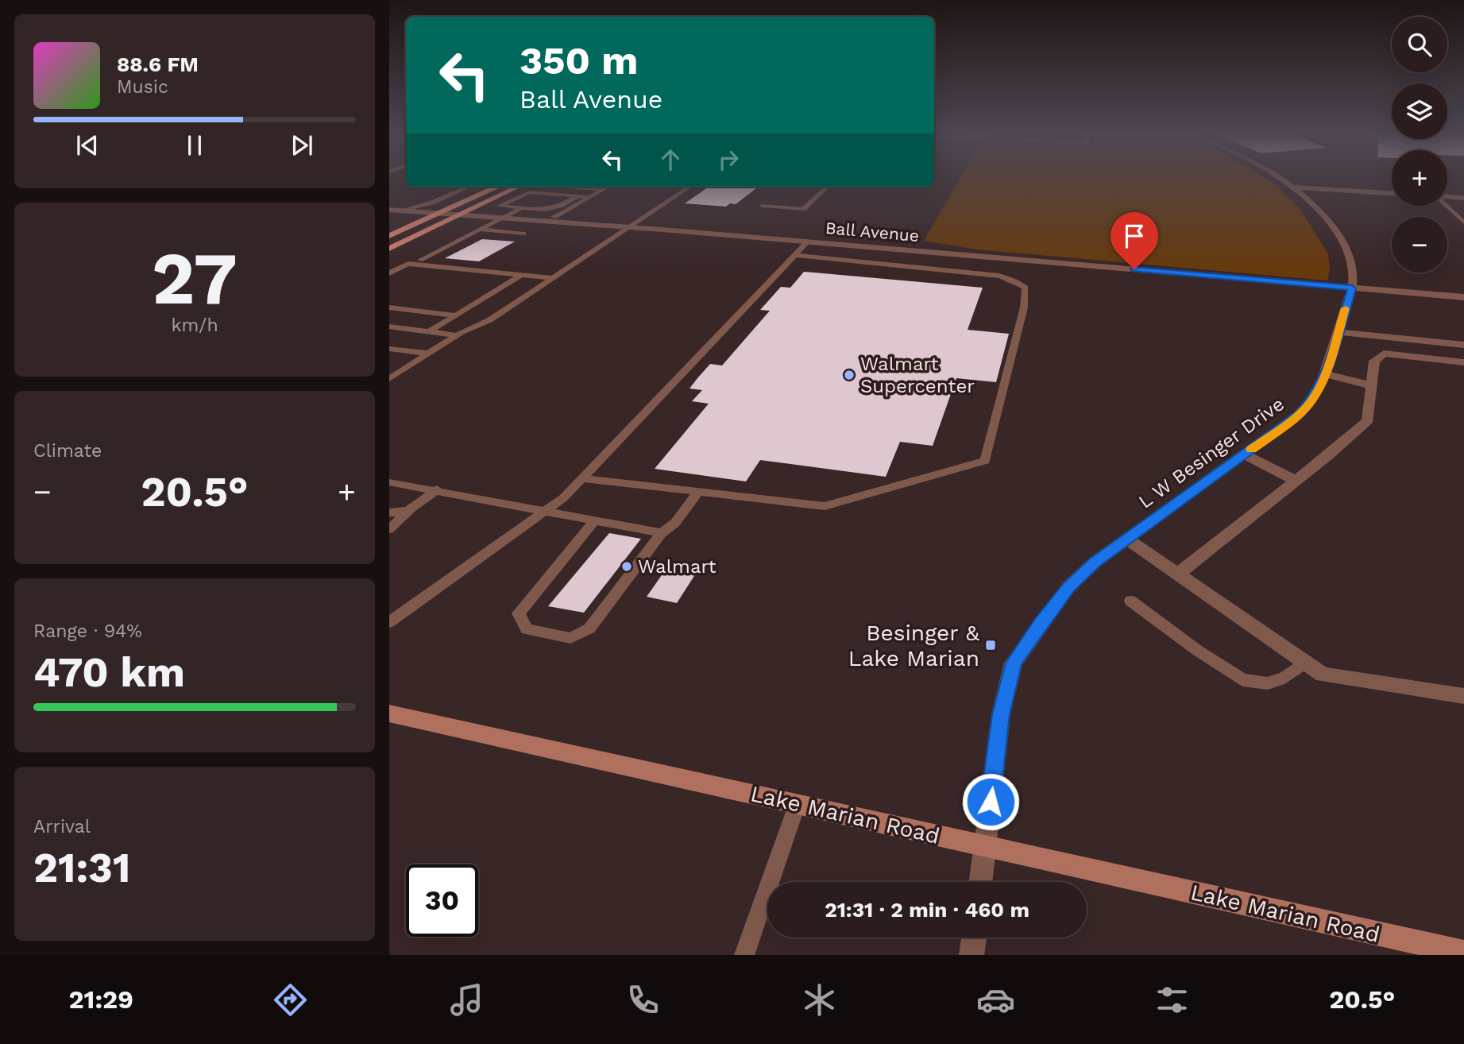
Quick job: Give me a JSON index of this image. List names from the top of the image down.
{
  "streets": {
    "street": ["Ball Avenue", "L W Besinger Drive", "Lake Marian Road"]
  },
  "crossings": [
    ["Ball Avenue", "L W Besinger Drive"],
    ["L W Besinger Drive", "Lake Marian Road"]
  ],
  "places": {
    "other": ["Walmart Supercenter", "Walmart"],
    "transit": ["Besinger & Lake Marian"]
  },
  "page": {
    "map_buttons": ["+", "−"],
    "turn": ["350 m", "Ball Avenue"],
    "song": ["88.6 FM", "Music"],
    "tile": [
      ["27", "km/h"],
      "Climate",
      ["Range · 94%", "470 km"],
      ["Arrival", "21:31"]
    ],
    "heat": ["−", "20.5°", "+"],
    "limit": "30",
    "trip": "21:31 · 2 min · 460 m",
    "tabs": ["21:29", "20.5°"]
  }
}
